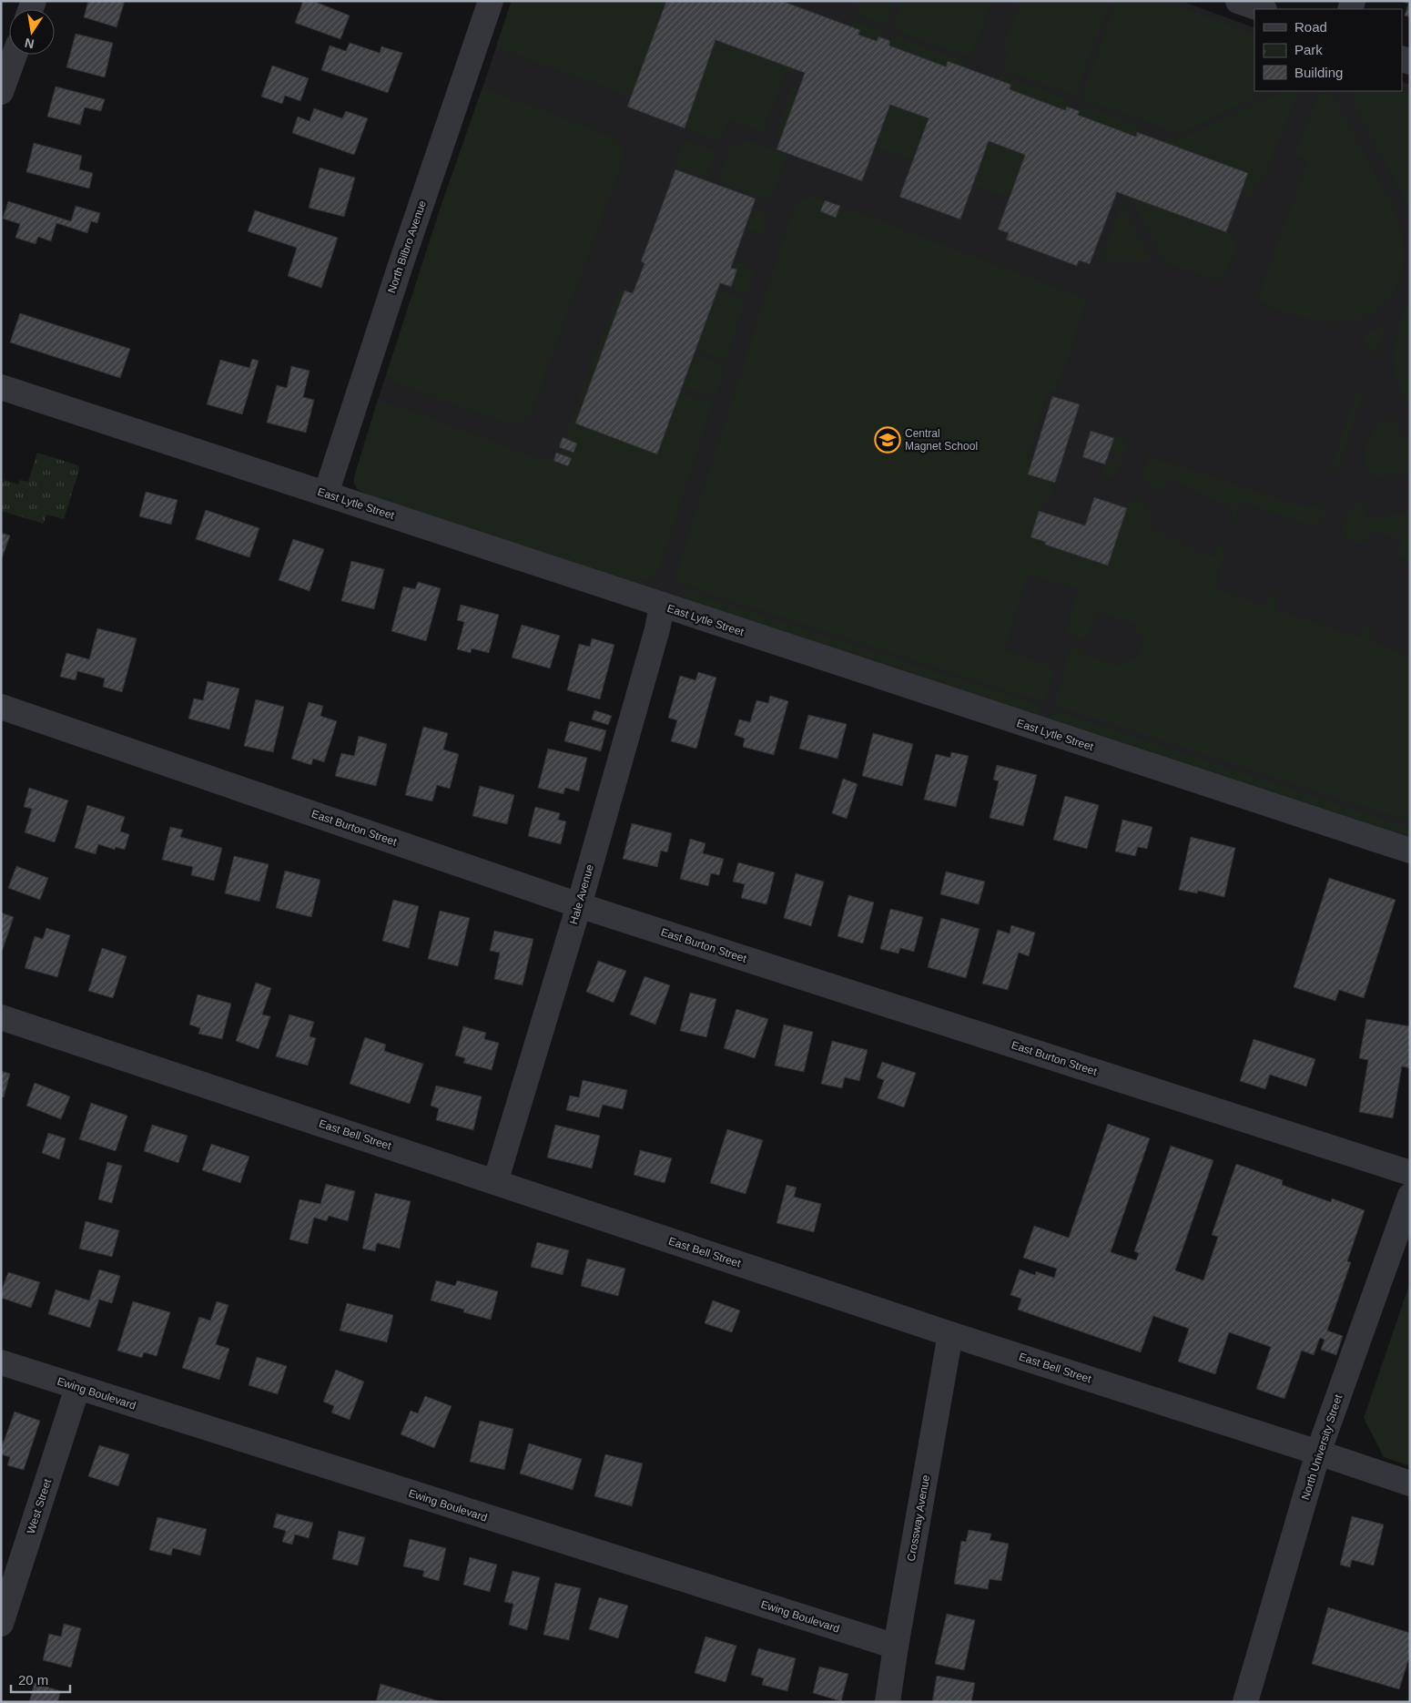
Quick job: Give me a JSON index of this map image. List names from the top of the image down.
{
  "streets": {
    "street": [
      "North Bilbro Avenue",
      "East Lytle Street",
      "East Burton Street",
      "Hale Avenue",
      "East Bell Street",
      "Ewing Boulevard",
      "North University Street",
      "West Street",
      "Crossway Avenue"
    ]
  },
  "crossings": [
    ["North Bilbro Avenue", "East Lytle Street"],
    ["East Lytle Street", "Hale Avenue"],
    ["East Burton Street", "Hale Avenue"],
    ["Hale Avenue", "East Bell Street"],
    ["East Bell Street", "North University Street"],
    ["East Bell Street", "Crossway Avenue"],
    ["Ewing Boulevard", "West Street"],
    ["Ewing Boulevard", "Crossway Avenue"]
  ],
  "places": {
    "school or university": ["Central Magnet School"]
  },
  "legend": ["Road", "Park", "Building"],
  "scale_bar": "20 m",
  "north": "bottom"
}
